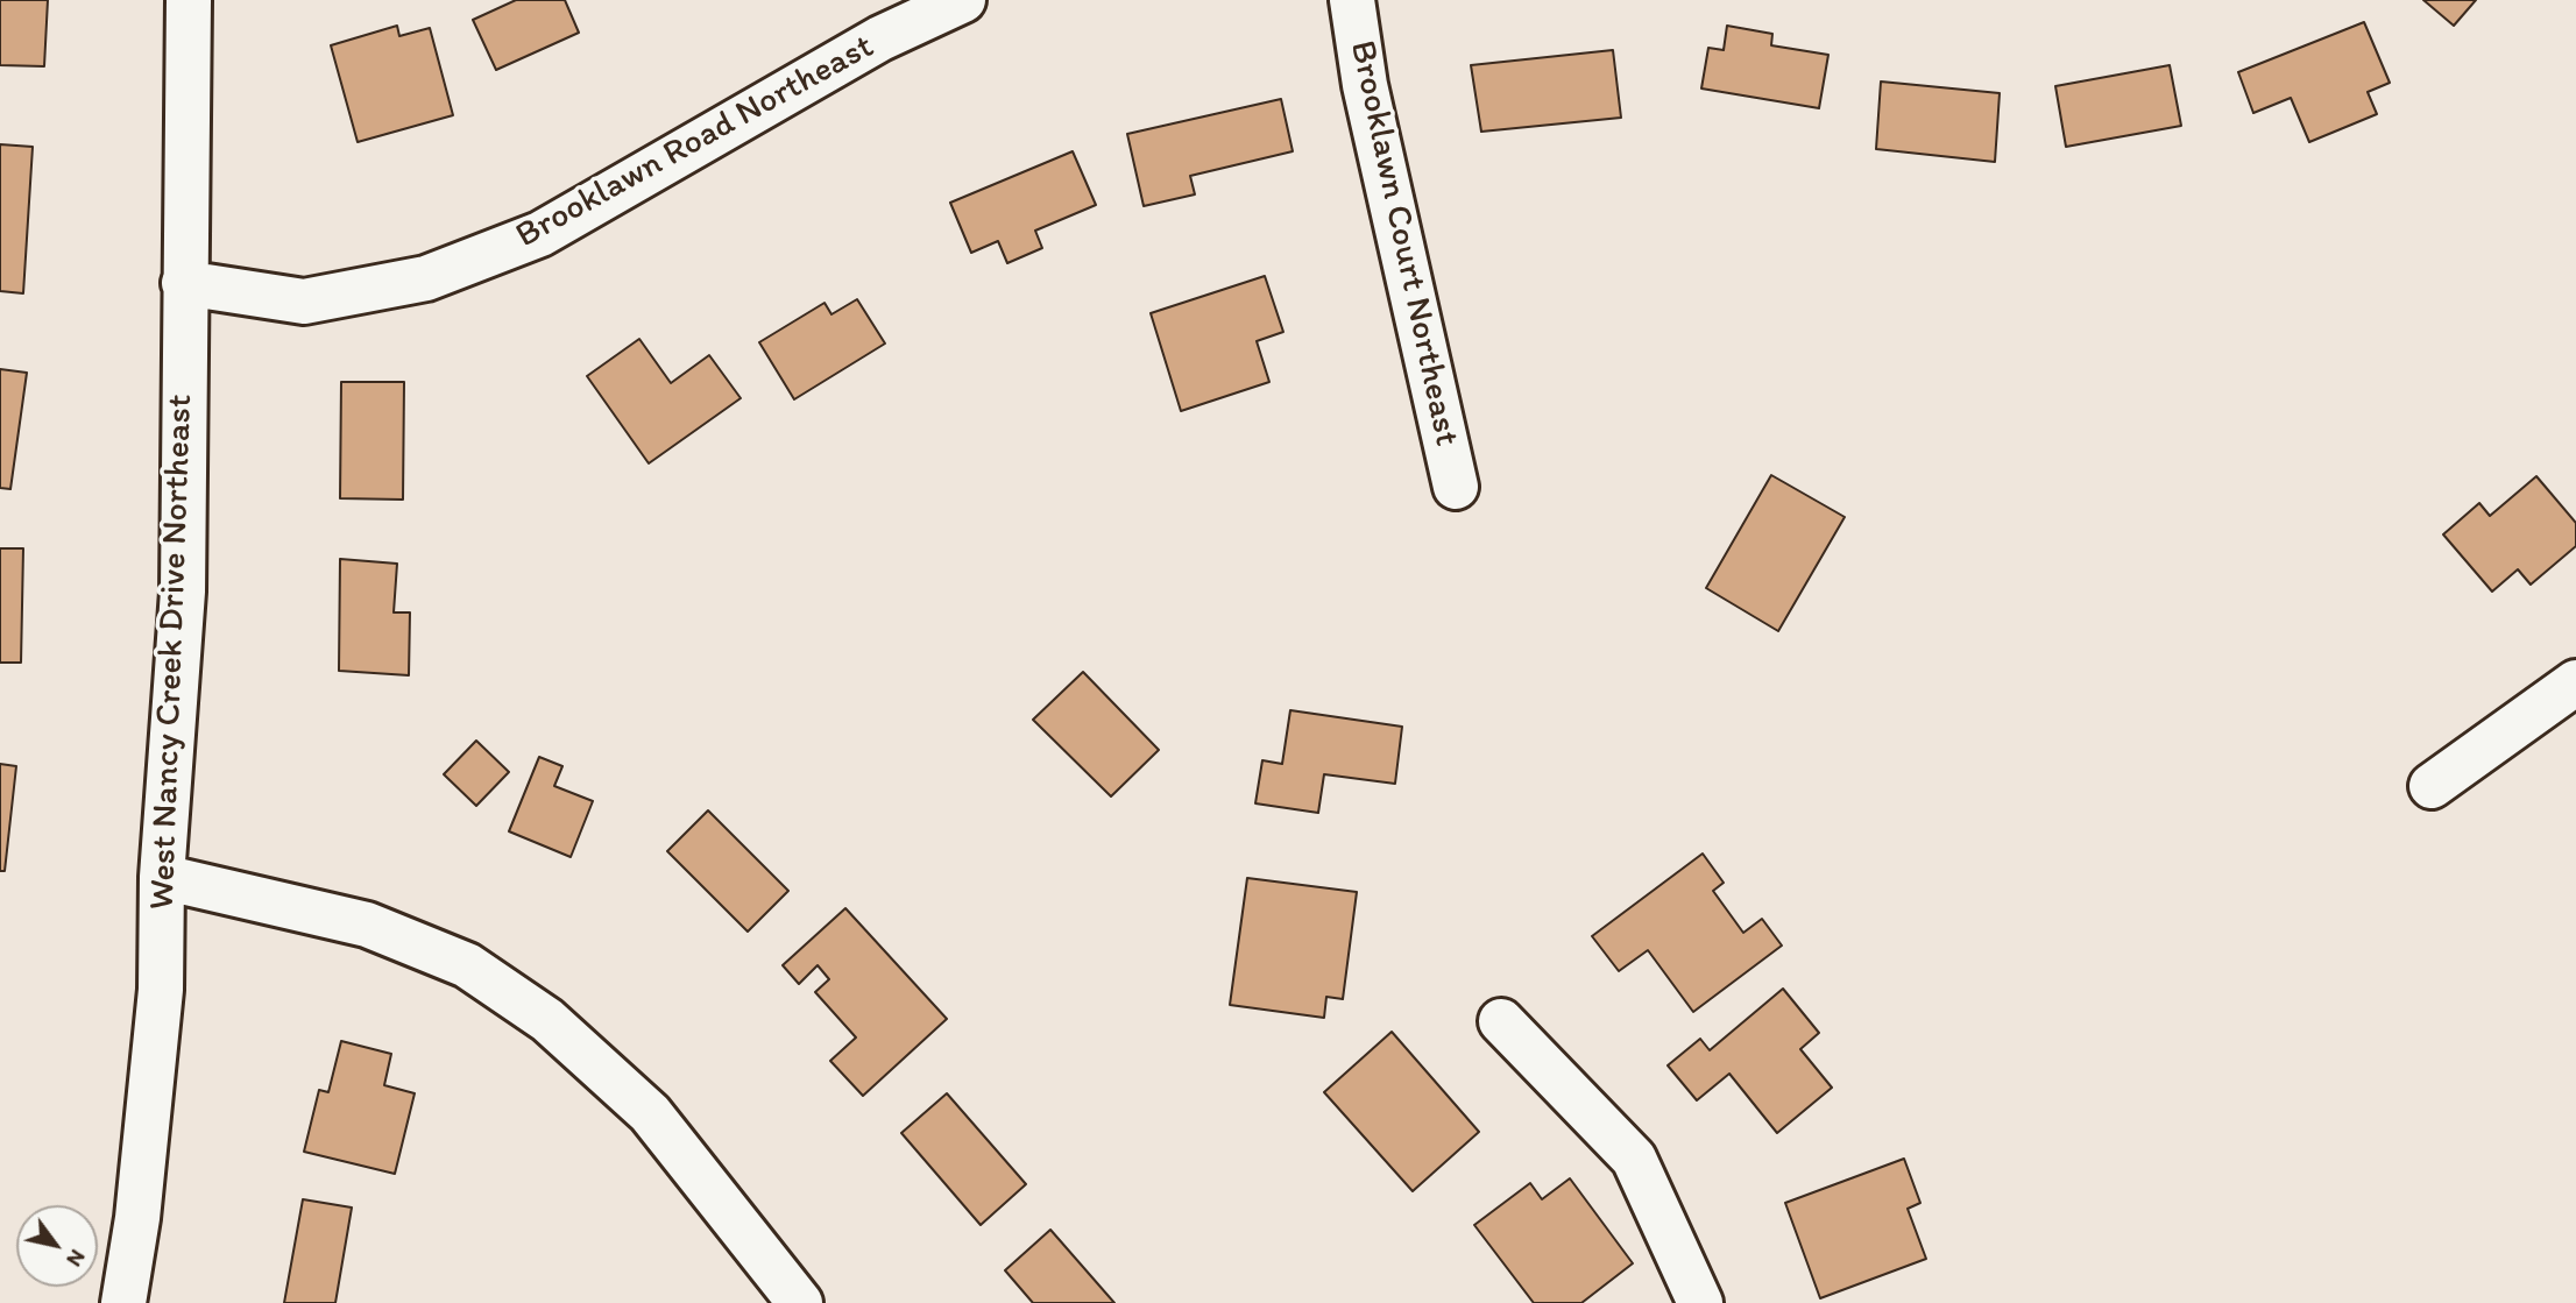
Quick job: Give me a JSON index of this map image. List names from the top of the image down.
{
  "streets": {
    "street": ["Brooklawn Road Northeast", "Brooklawn Court Northeast", "West Nancy Creek Drive Northeast"]
  },
  "crossings": [
    ["Brooklawn Road Northeast", "West Nancy Creek Drive Northeast"]
  ],
  "north": "bottom right"
}
